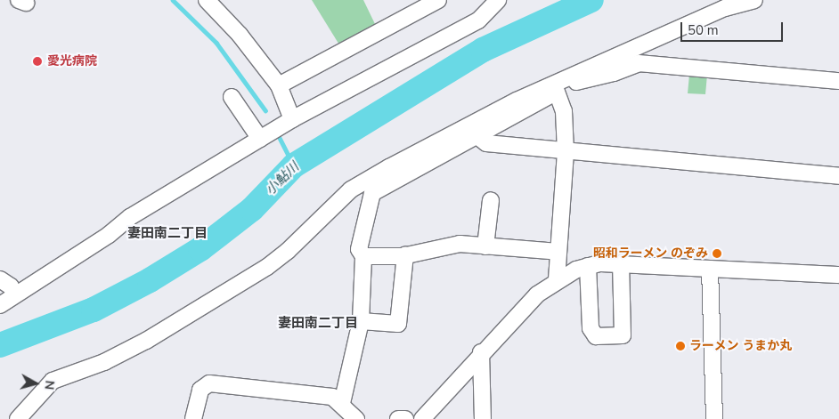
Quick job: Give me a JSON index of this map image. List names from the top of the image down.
{
  "districts": ["妻田南二丁目", "妻田南二丁目"],
  "water": ["小鮎川"],
  "places": ["愛光病院", "昭和ラーメン のぞみ", "ラーメン うまか丸"],
  "scale_bar": "50 m",
  "north": "right"
}
